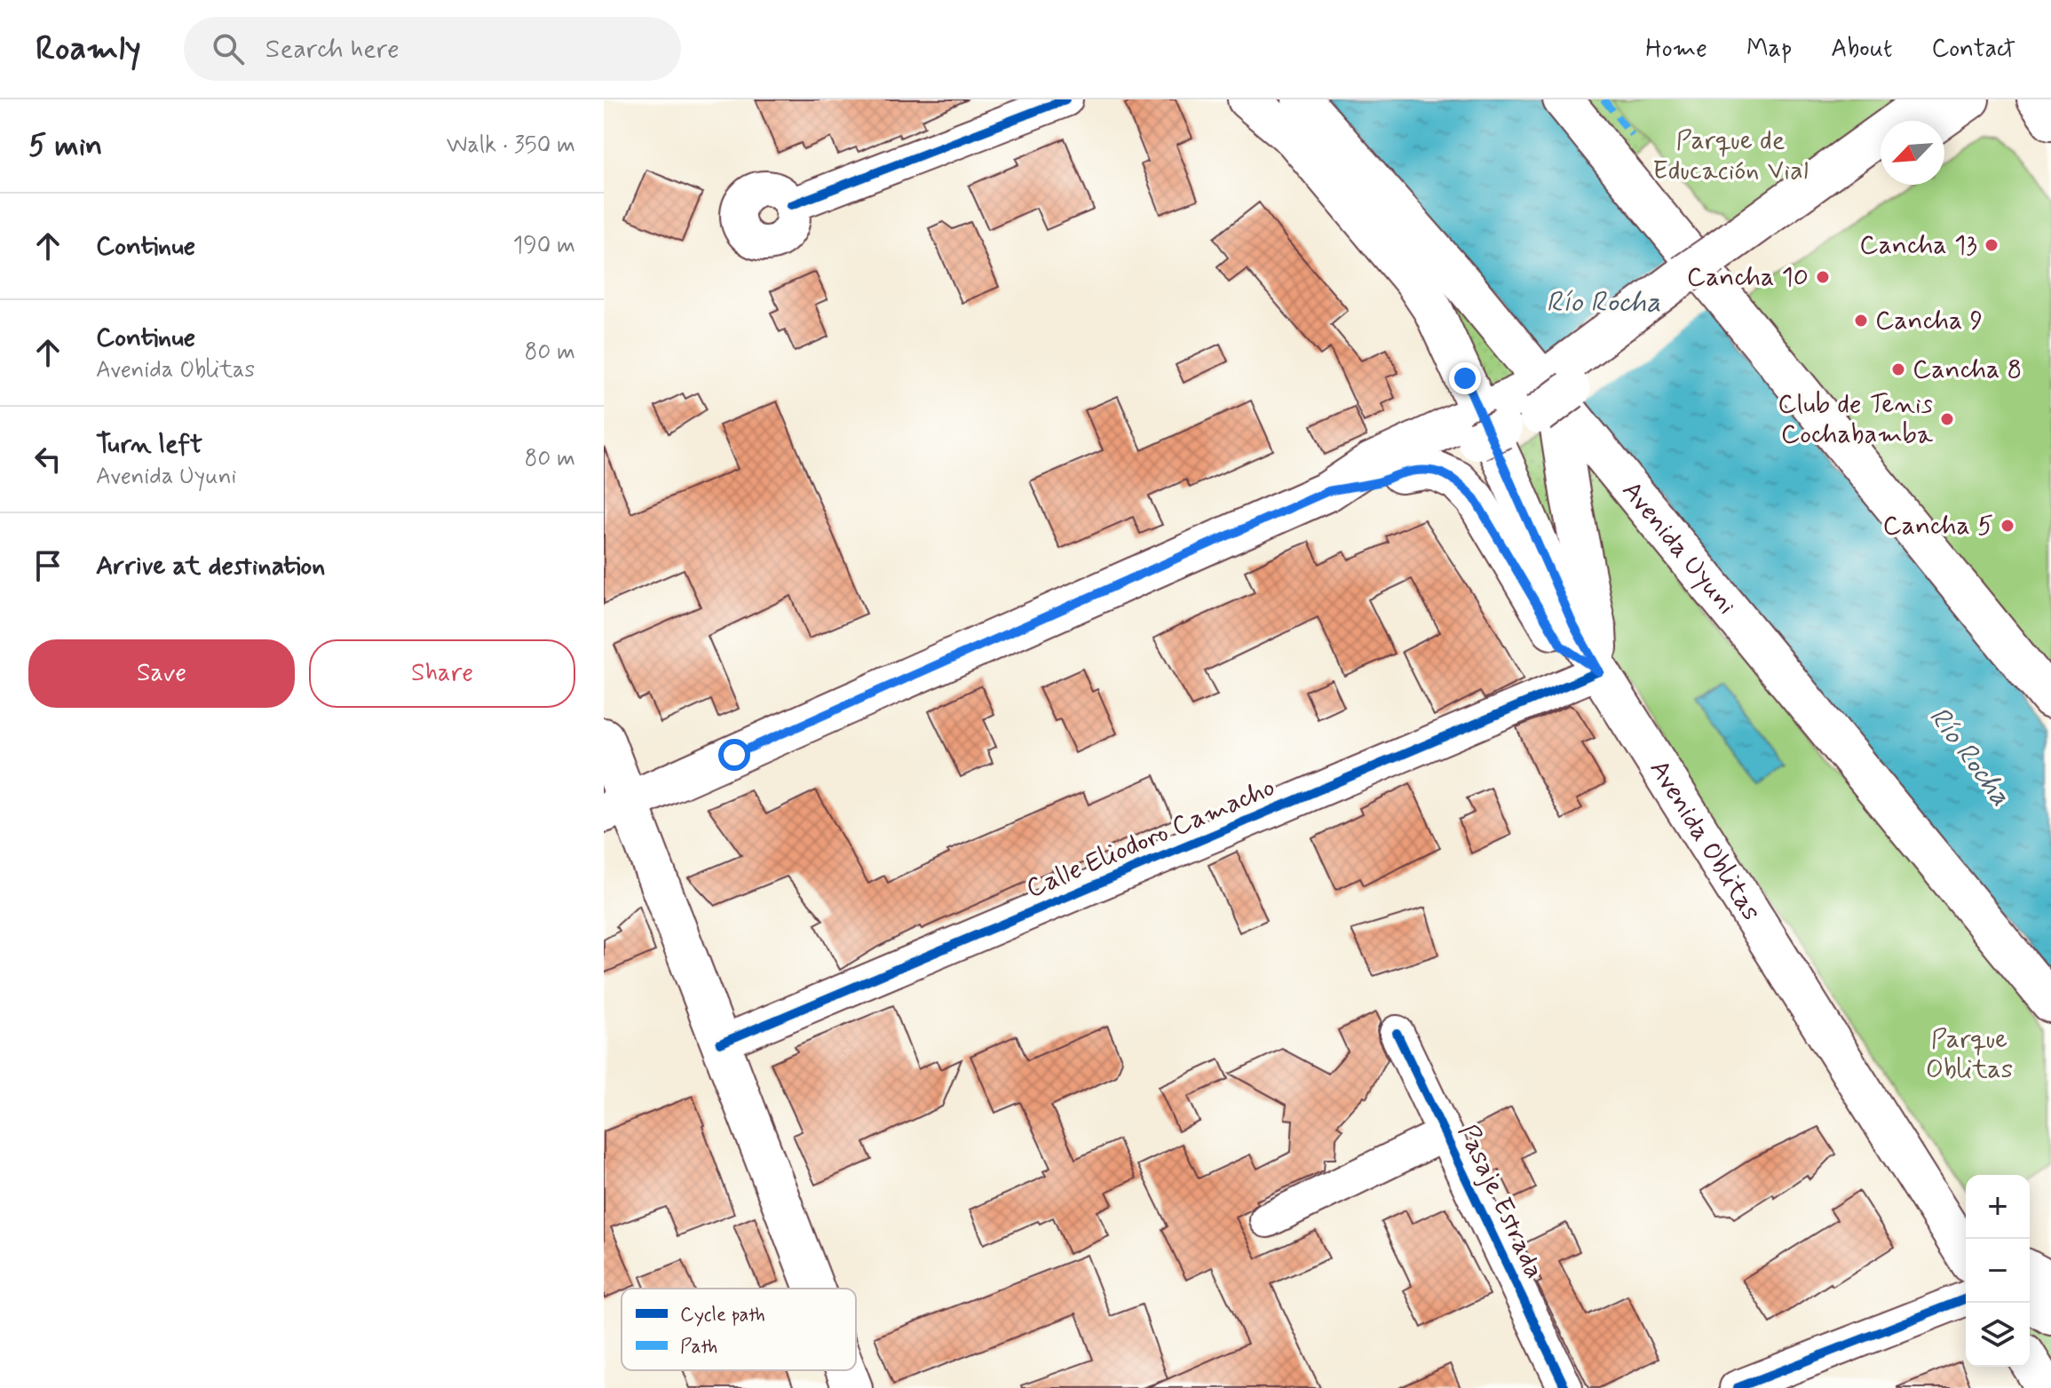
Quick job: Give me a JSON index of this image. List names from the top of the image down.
{
  "streets": {
    "main road": ["Avenida Uyuni", "Avenida Oblitas"],
    "street": ["Calle Eliodoro Camacho", "Pasaje Estrada"]
  },
  "crossings": [
    ["Calle Eliodoro Camacho", "Avenida Oblitas"]
  ],
  "water": ["Río Rocha"],
  "parks": ["Parque de Educación Vial", "Parque Oblitas"],
  "places": [
    "Cancha 13",
    "Cancha 10",
    "Cancha 9",
    "Cancha 8",
    "Club de Tenis Cochabamba",
    "Cancha 5"
  ],
  "legend": ["Cycle path", "Path"],
  "north": "bottom left",
  "page": {
    "header": "Roamly",
    "search": "Search here",
    "nav": [
      "Home",
      "Map",
      "About",
      "Contact"
    ],
    "heading": ["5 min", "Walk · 350 m"],
    "list": [
      ["Continue", "190 m"],
      ["Continue", "Avenida Oblitas", "80 m"],
      ["Turn left", "Avenida Uyuni", "80 m"],
      "Arrive at destination"
    ],
    "buttons": ["Save", "Share"],
    "map_buttons": ["+", "−"]
  }
}
